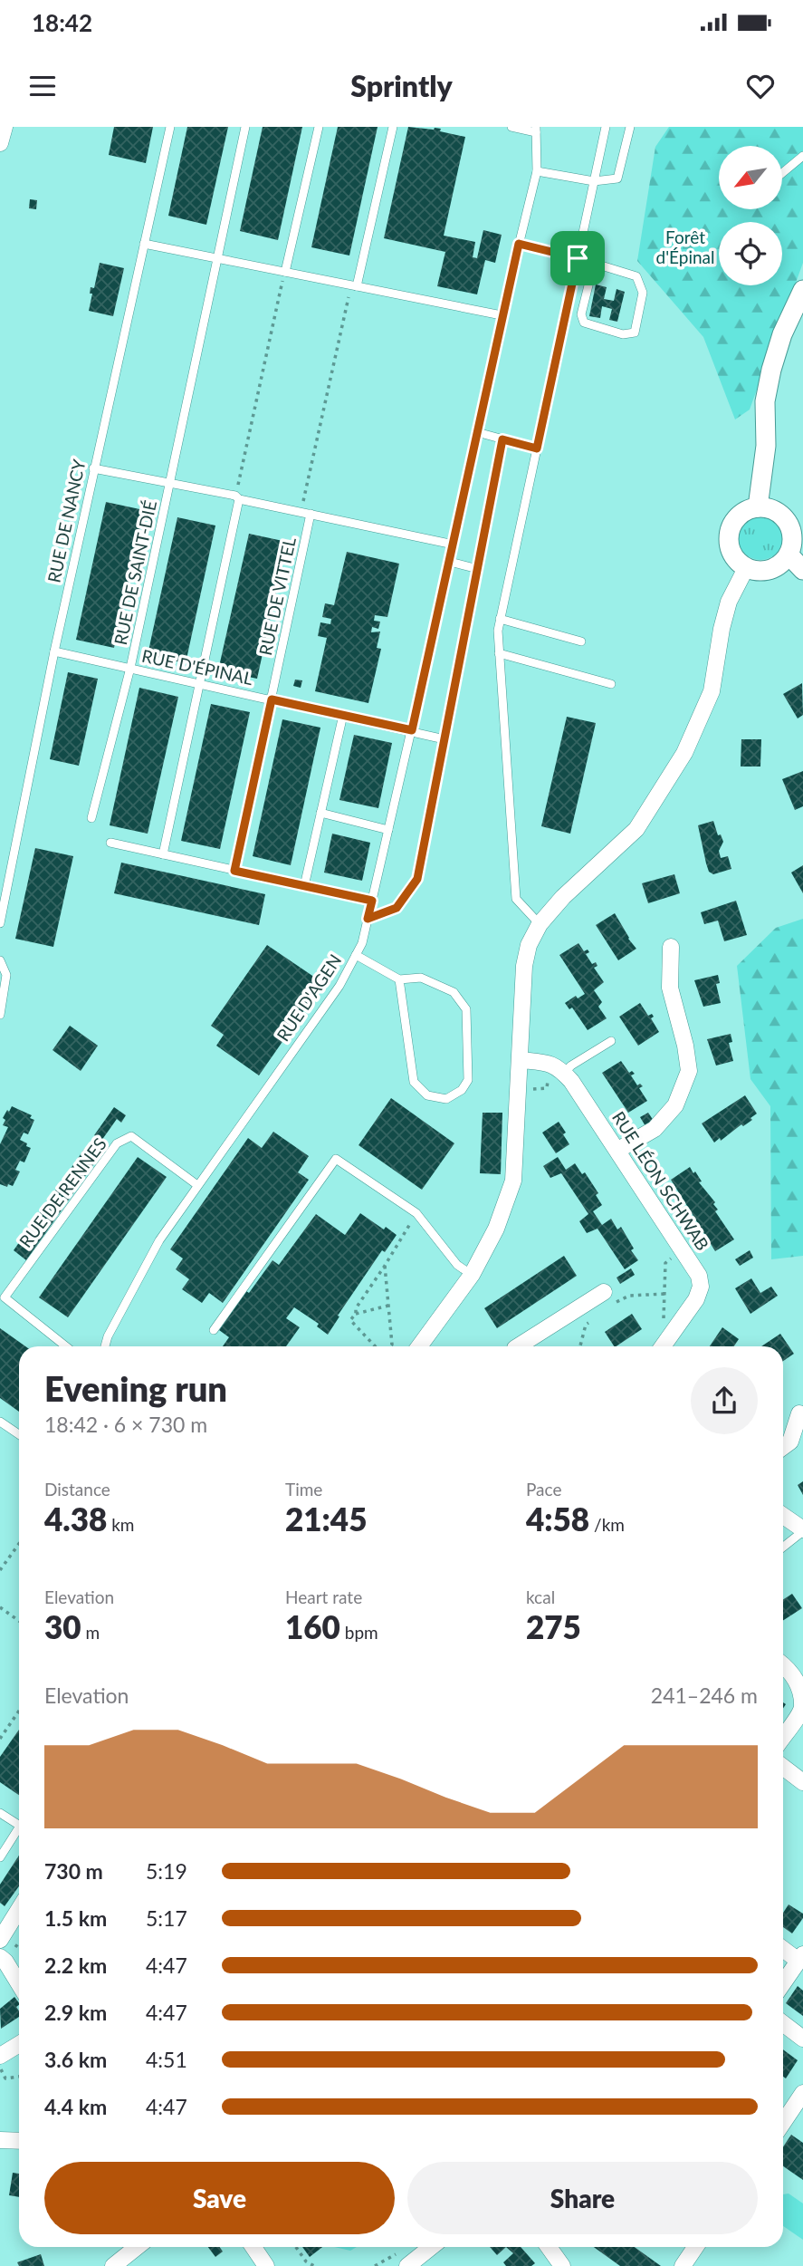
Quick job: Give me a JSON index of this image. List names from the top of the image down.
{
  "streets": {
    "street": ["RUE LÉON SCHWAB"],
    "lane": [
      "RUE DE NANCY",
      "RUE DE SAINT-DIÉ",
      "RUE DE VITTEL",
      "RUE D'ÉPINAL",
      "RUE D'AGEN",
      "RUE DE RENNES"
    ]
  },
  "crossings": [
    ["RUE DE NANCY", "RUE D'ÉPINAL"],
    ["RUE DE SAINT-DIÉ", "RUE D'ÉPINAL"],
    ["RUE DE VITTEL", "RUE D'ÉPINAL"],
    ["RUE D'ÉPINAL", "RUE D'AGEN"],
    ["RUE D'AGEN", "RUE DE RENNES"]
  ],
  "parks": ["Forêt d'Épinal"],
  "north": "bottom left",
  "page": {
    "status": "18:42",
    "header": "Sprintly",
    "heading": ["Evening run", "18:42 · 6 × 730 m"],
    "stats": [
      ["Distance", "4.38 km"],
      ["Time", "21:45"],
      ["Pace", "4:58 /km"],
      ["Elevation", "30 m"],
      ["Heart rate", "160 bpm"],
      ["kcal", "275"]
    ],
    "chart": ["Elevation", "241–246 m"],
    "list": [
      {
        "name": "730 m",
        "note": "5:19"
      },
      {
        "name": "1.5 km",
        "note": "5:17"
      },
      {
        "name": "2.2 km",
        "note": "4:47"
      },
      {
        "name": "2.9 km",
        "note": "4:47"
      },
      {
        "name": "3.6 km",
        "note": "4:51"
      },
      {
        "name": "4.4 km",
        "note": "4:47"
      }
    ],
    "buttons": ["Save", "Share"]
  }
}
